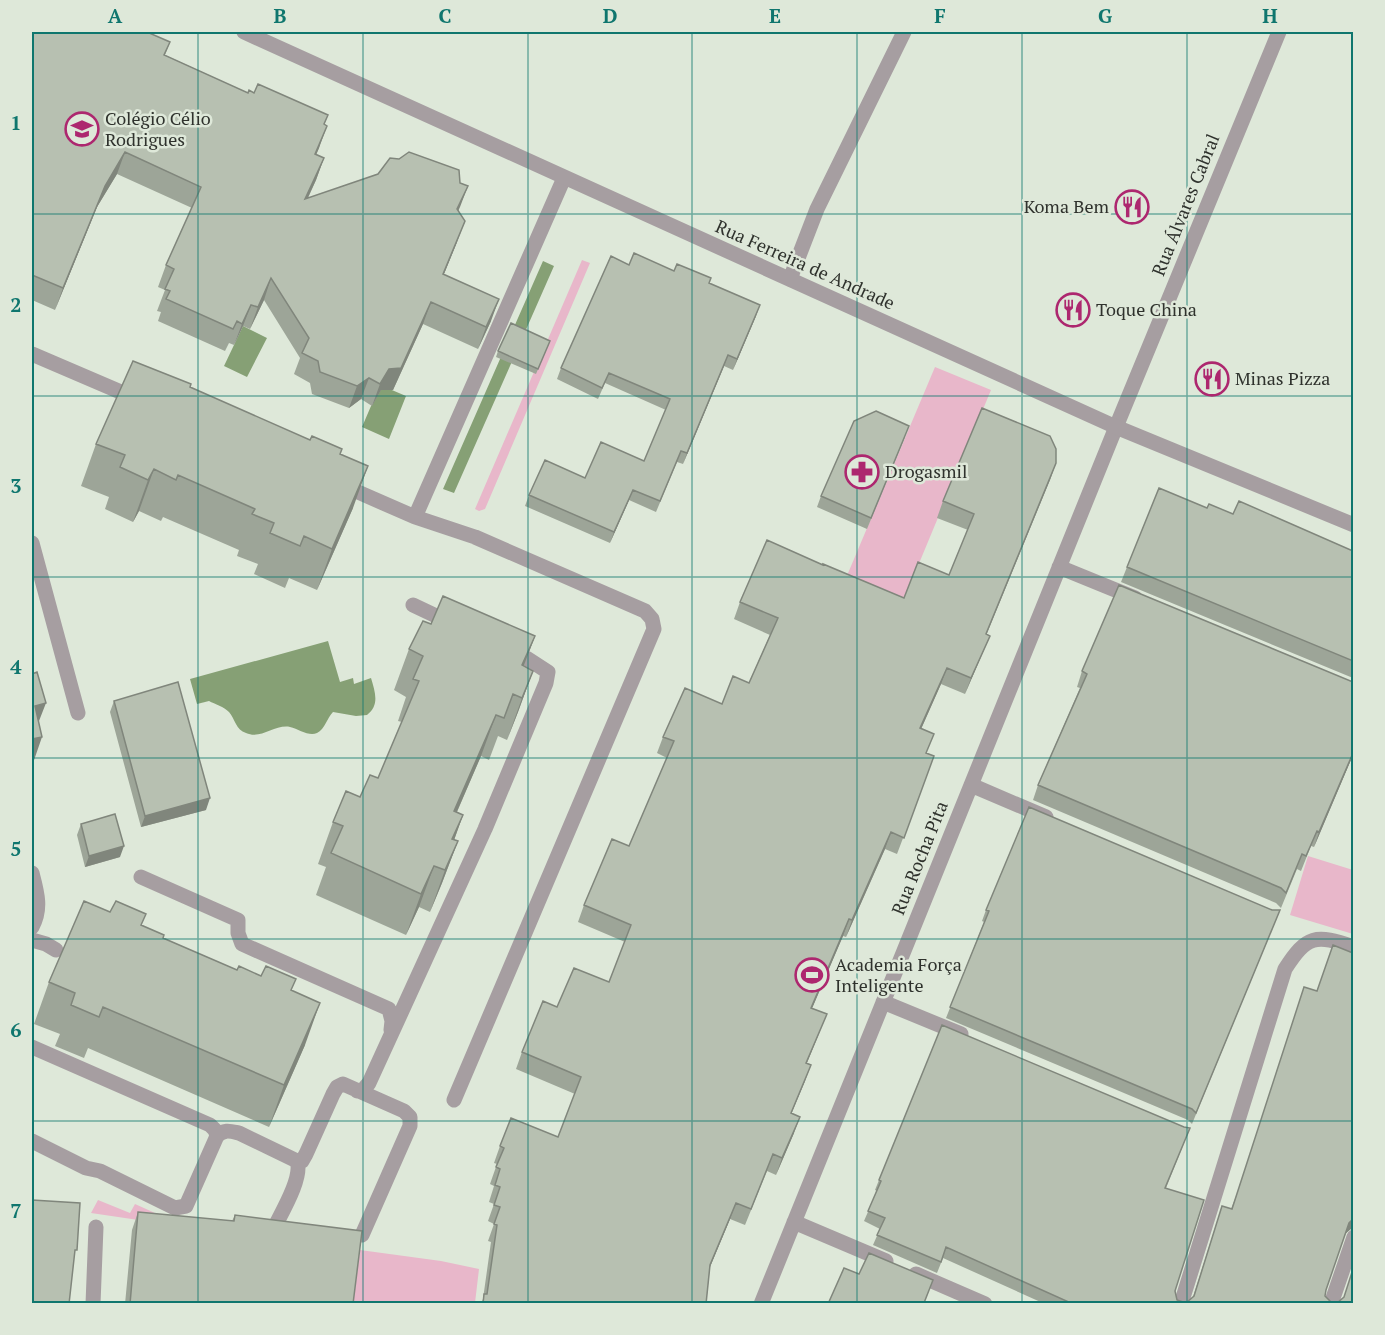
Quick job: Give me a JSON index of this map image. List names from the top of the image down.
{
  "streets": {
    "street": ["Rua Álvares Cabral", "Rua Ferreira de Andrade", "Rua Rocha Pita"]
  },
  "crossings": [
    ["Rua Álvares Cabral", "Rua Ferreira de Andrade"],
    ["Rua Álvares Cabral", "Rua Rocha Pita"],
    ["Rua Ferreira de Andrade", "Rua Rocha Pita"]
  ],
  "places": {
    "school or university": ["Colégio Célio Rodrigues"],
    "restaurant": ["Koma Bem", "Toque China", "Minas Pizza"],
    "pharmacy": ["Drogasmil"],
    "sports": ["Academia Força Inteligente"]
  },
  "grid": {
    "columns": [
      "A",
      "B",
      "C",
      "D",
      "E",
      "F",
      "G",
      "H"
    ],
    "rows": [
      "1",
      "2",
      "3",
      "4",
      "5",
      "6",
      "7"
    ]
  }
}
